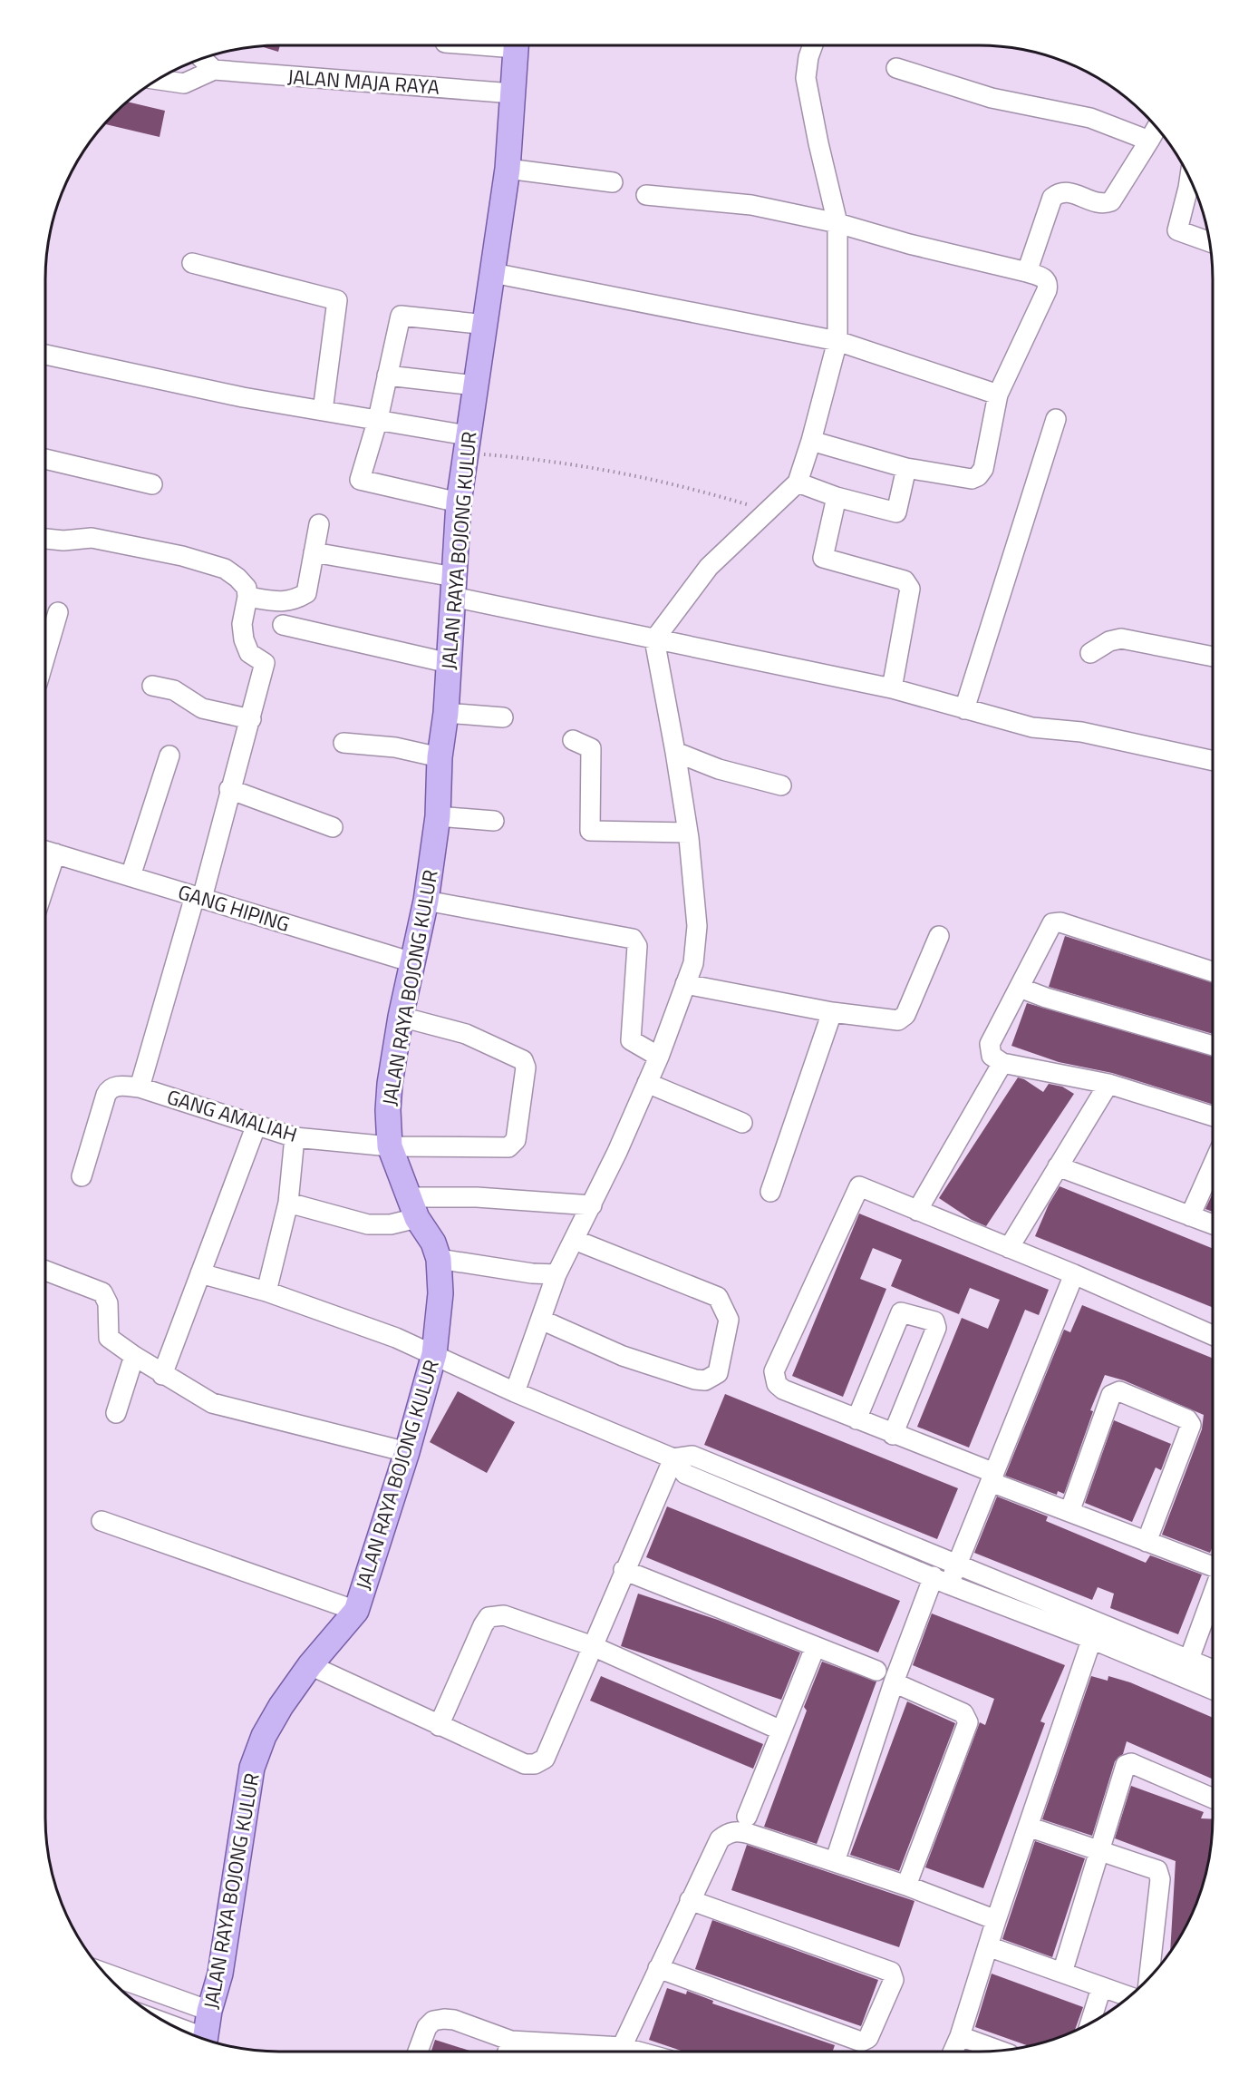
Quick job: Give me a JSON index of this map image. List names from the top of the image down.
{
  "streets": {
    "main road": ["JALAN RAYA BOJONG KULUR"],
    "street": ["JALAN MAJA RAYA", "GANG HIPING", "GANG AMALIAH"]
  },
  "crossings": [
    ["JALAN MAJA RAYA", "JALAN RAYA BOJONG KULUR"],
    ["JALAN RAYA BOJONG KULUR", "GANG HIPING"],
    ["JALAN RAYA BOJONG KULUR", "GANG AMALIAH"]
  ]
}
